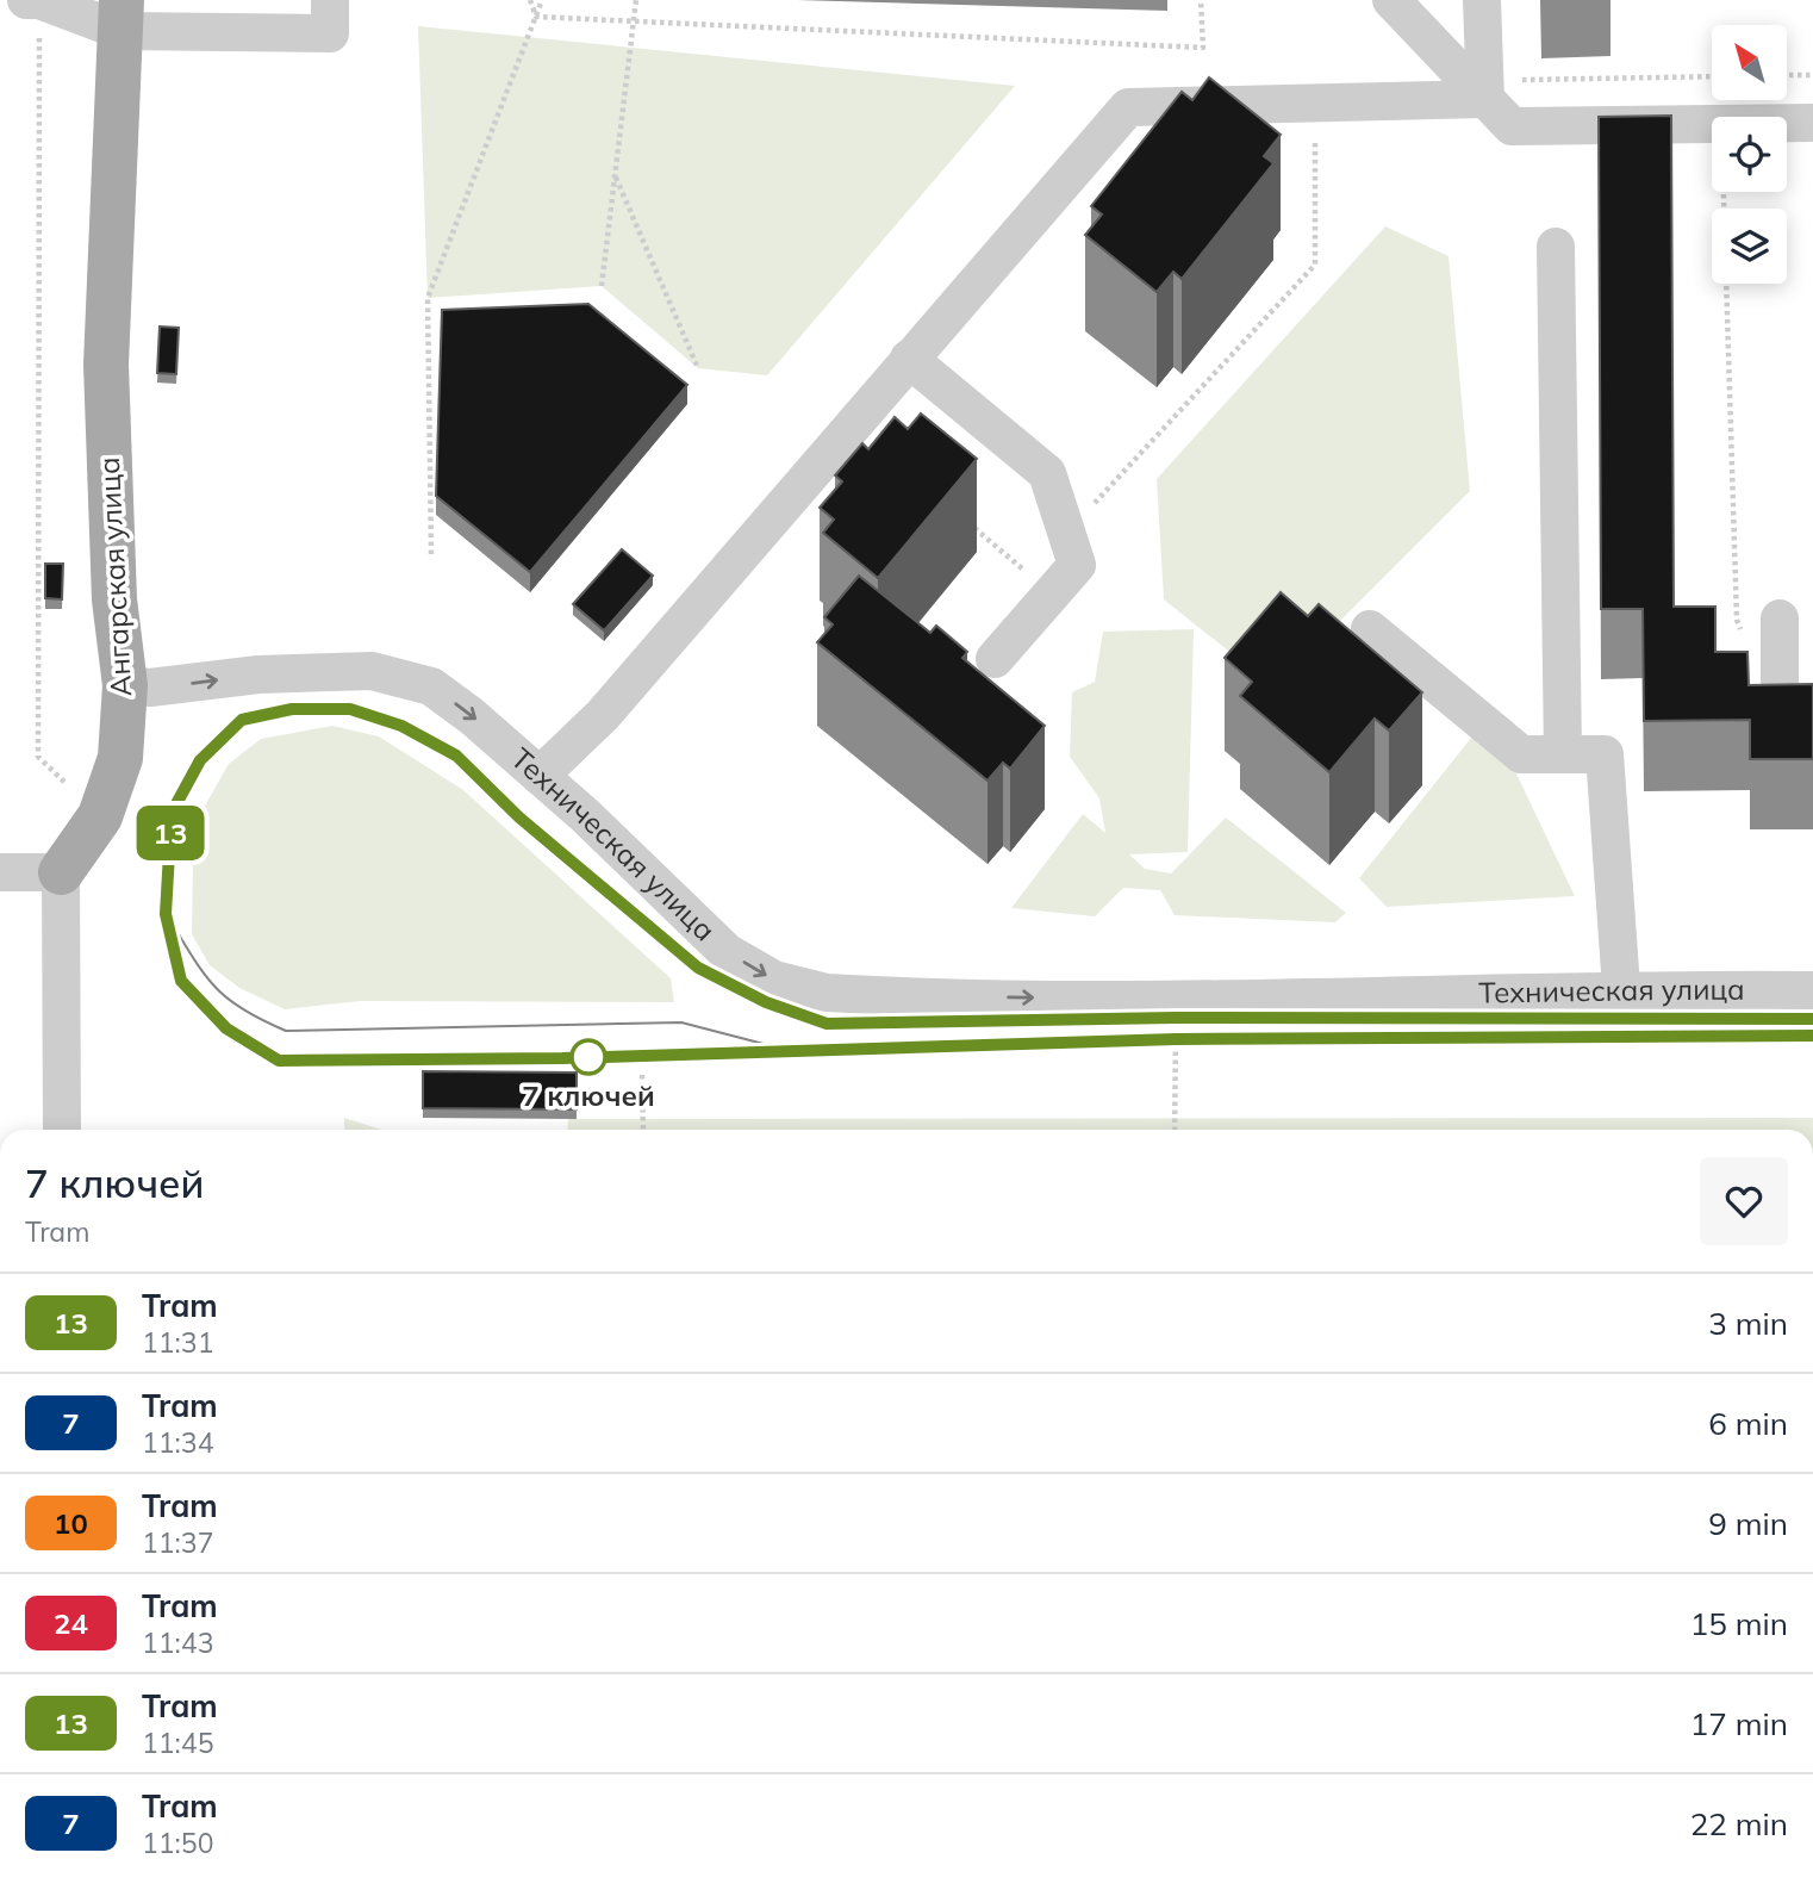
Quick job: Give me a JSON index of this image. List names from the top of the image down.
{
  "streets": {
    "main road": ["Ангарская улица"],
    "street": ["Техническая улица"]
  },
  "crossings": [
    ["Ангарская улица", "Техническая улица"]
  ],
  "one_way": ["Техническая улица"],
  "places": ["7 ключей"],
  "lines": ["tram line 13"],
  "north": "top left",
  "page": {
    "on_map": "13",
    "heading": ["7 ключей", "Tram"],
    "list": [
      {
        "mark": "13",
        "name": "Tram",
        "note": "11:31",
        "value": "3 min"
      },
      {
        "mark": "7",
        "name": "Tram",
        "note": "11:34",
        "value": "6 min"
      },
      {
        "mark": "10",
        "name": "Tram",
        "note": "11:37",
        "value": "9 min"
      },
      {
        "mark": "24",
        "name": "Tram",
        "note": "11:43",
        "value": "15 min"
      },
      {
        "mark": "13",
        "name": "Tram",
        "note": "11:45",
        "value": "17 min"
      },
      {
        "mark": "7",
        "name": "Tram",
        "note": "11:50",
        "value": "22 min"
      }
    ]
  }
}
